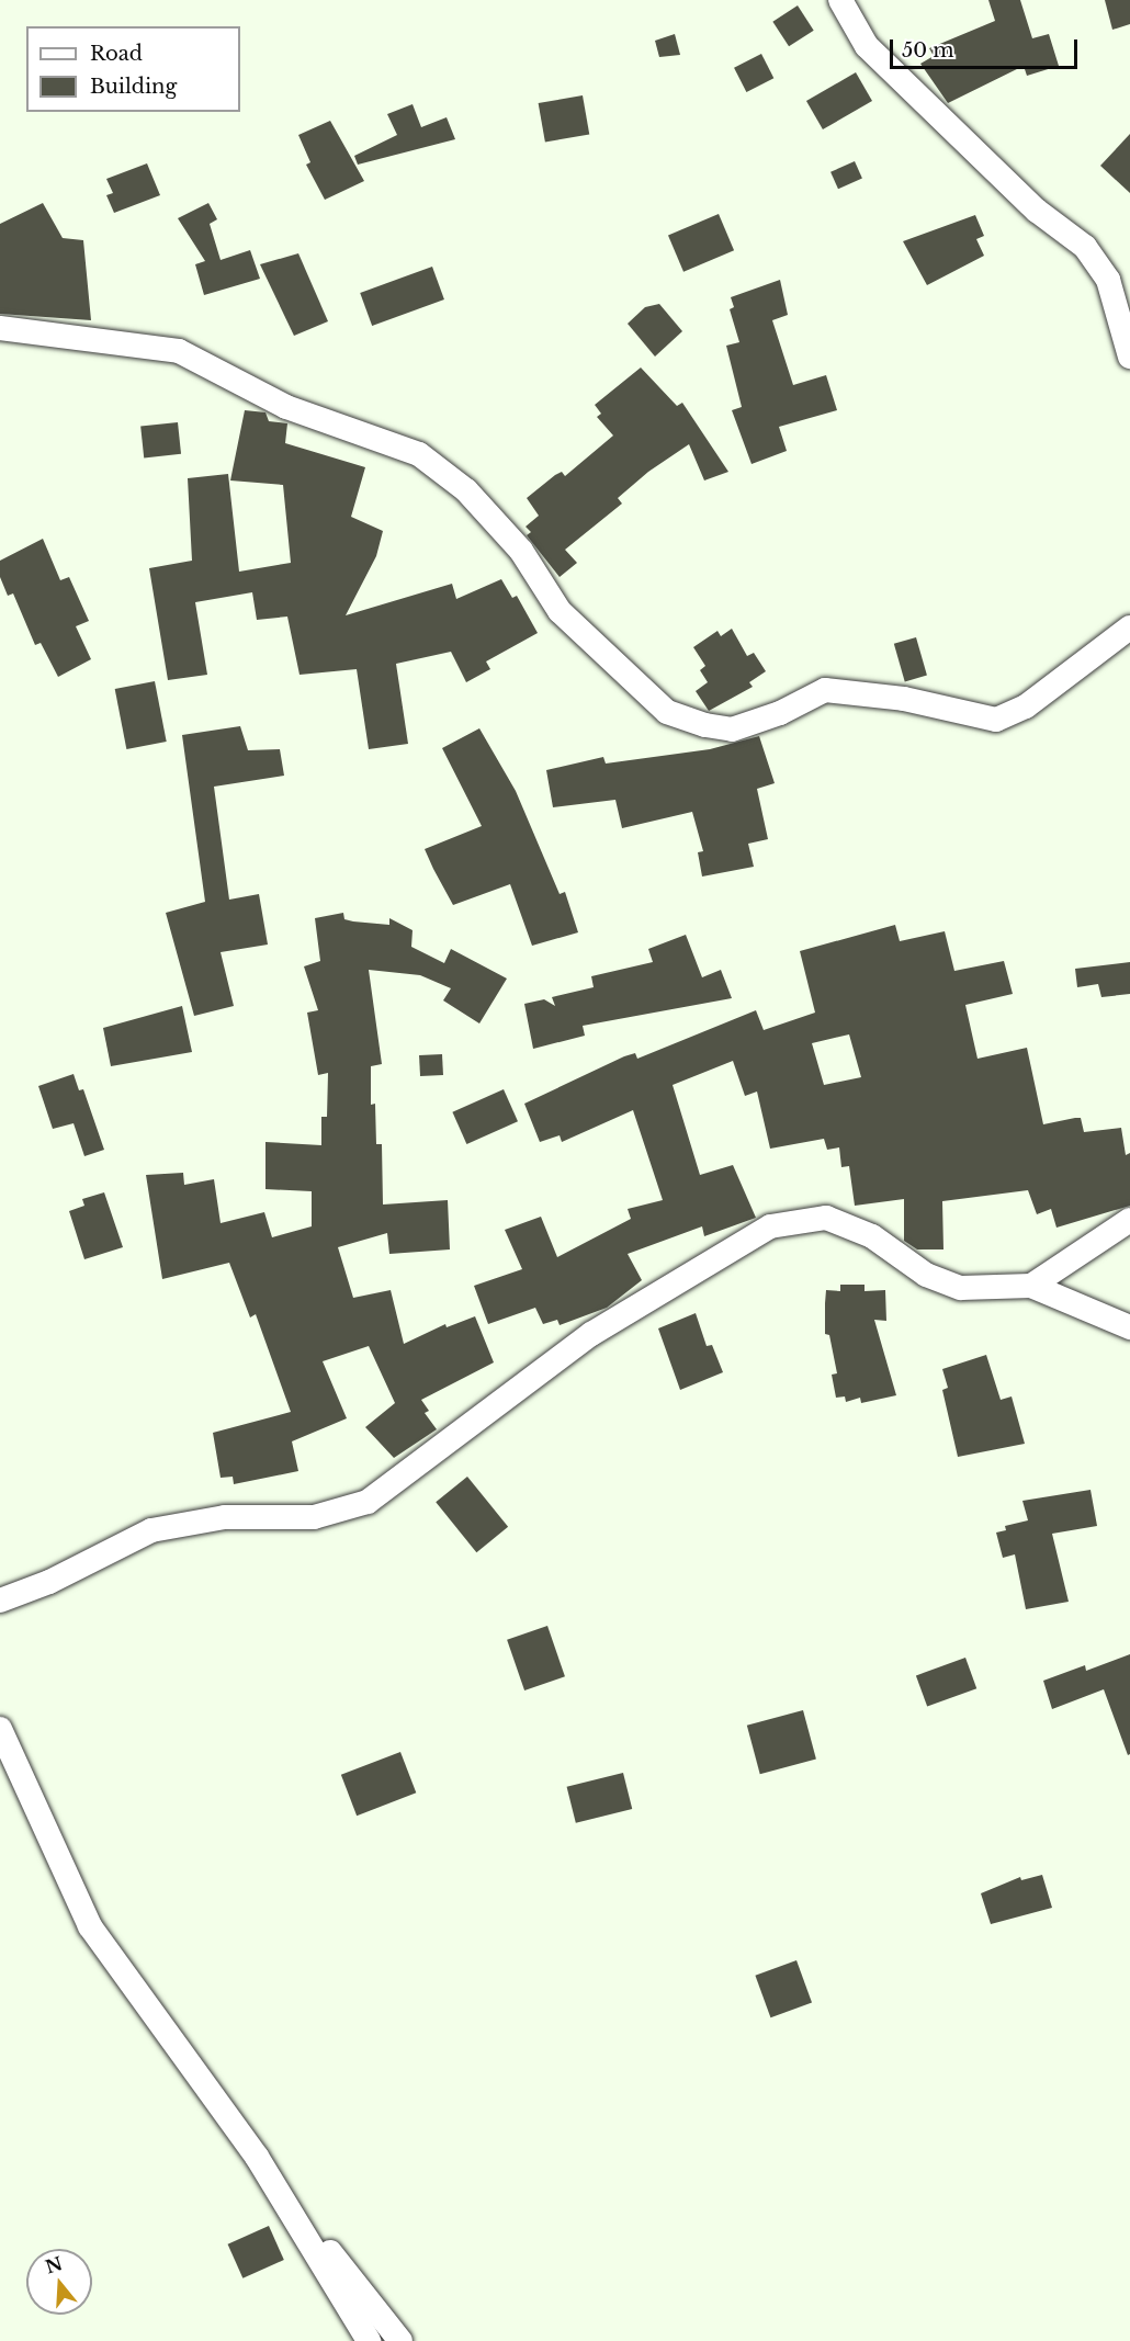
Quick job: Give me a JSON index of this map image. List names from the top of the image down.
{
  "legend": ["Road", "Building"],
  "scale_bar": "50 m",
  "north": "top"
}
